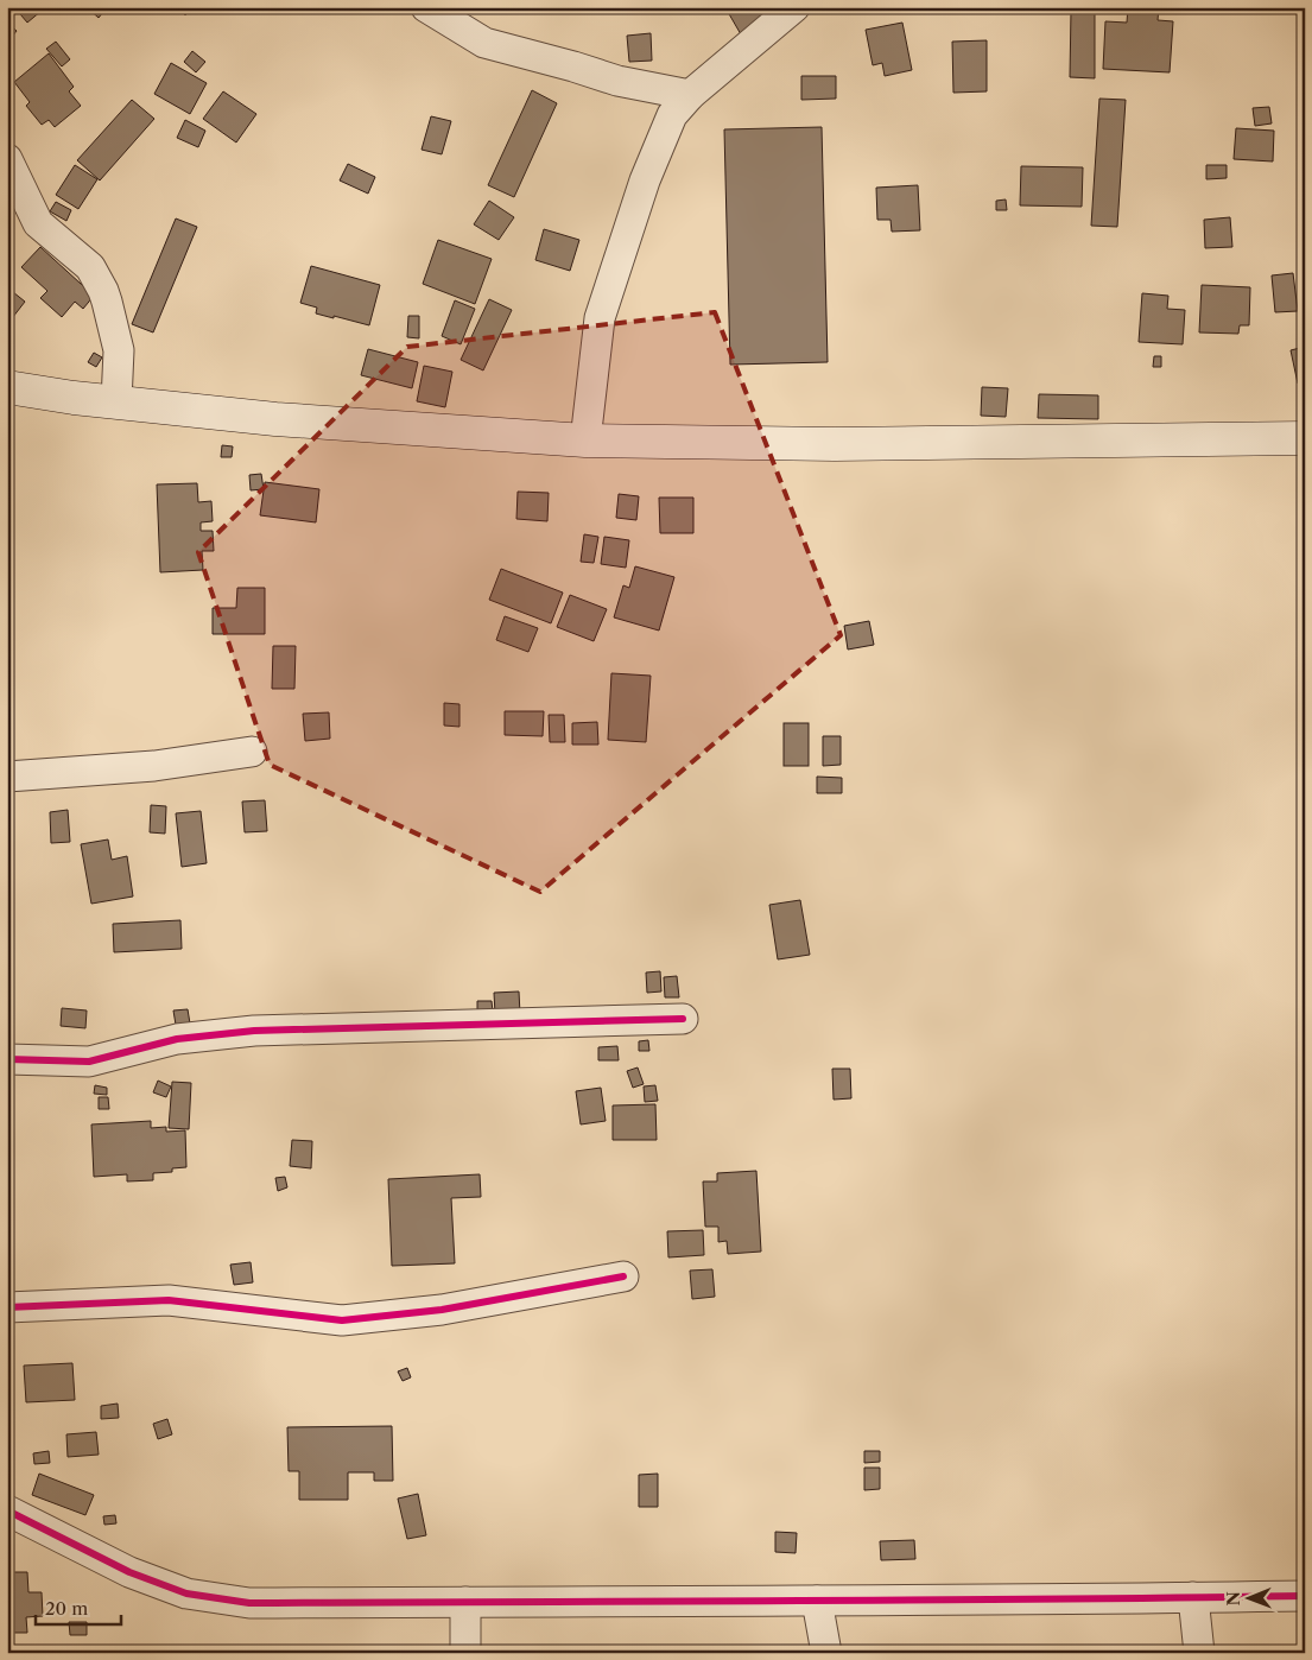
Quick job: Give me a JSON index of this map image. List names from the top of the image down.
{
  "scale_bar": "20 m",
  "north": "left"
}
